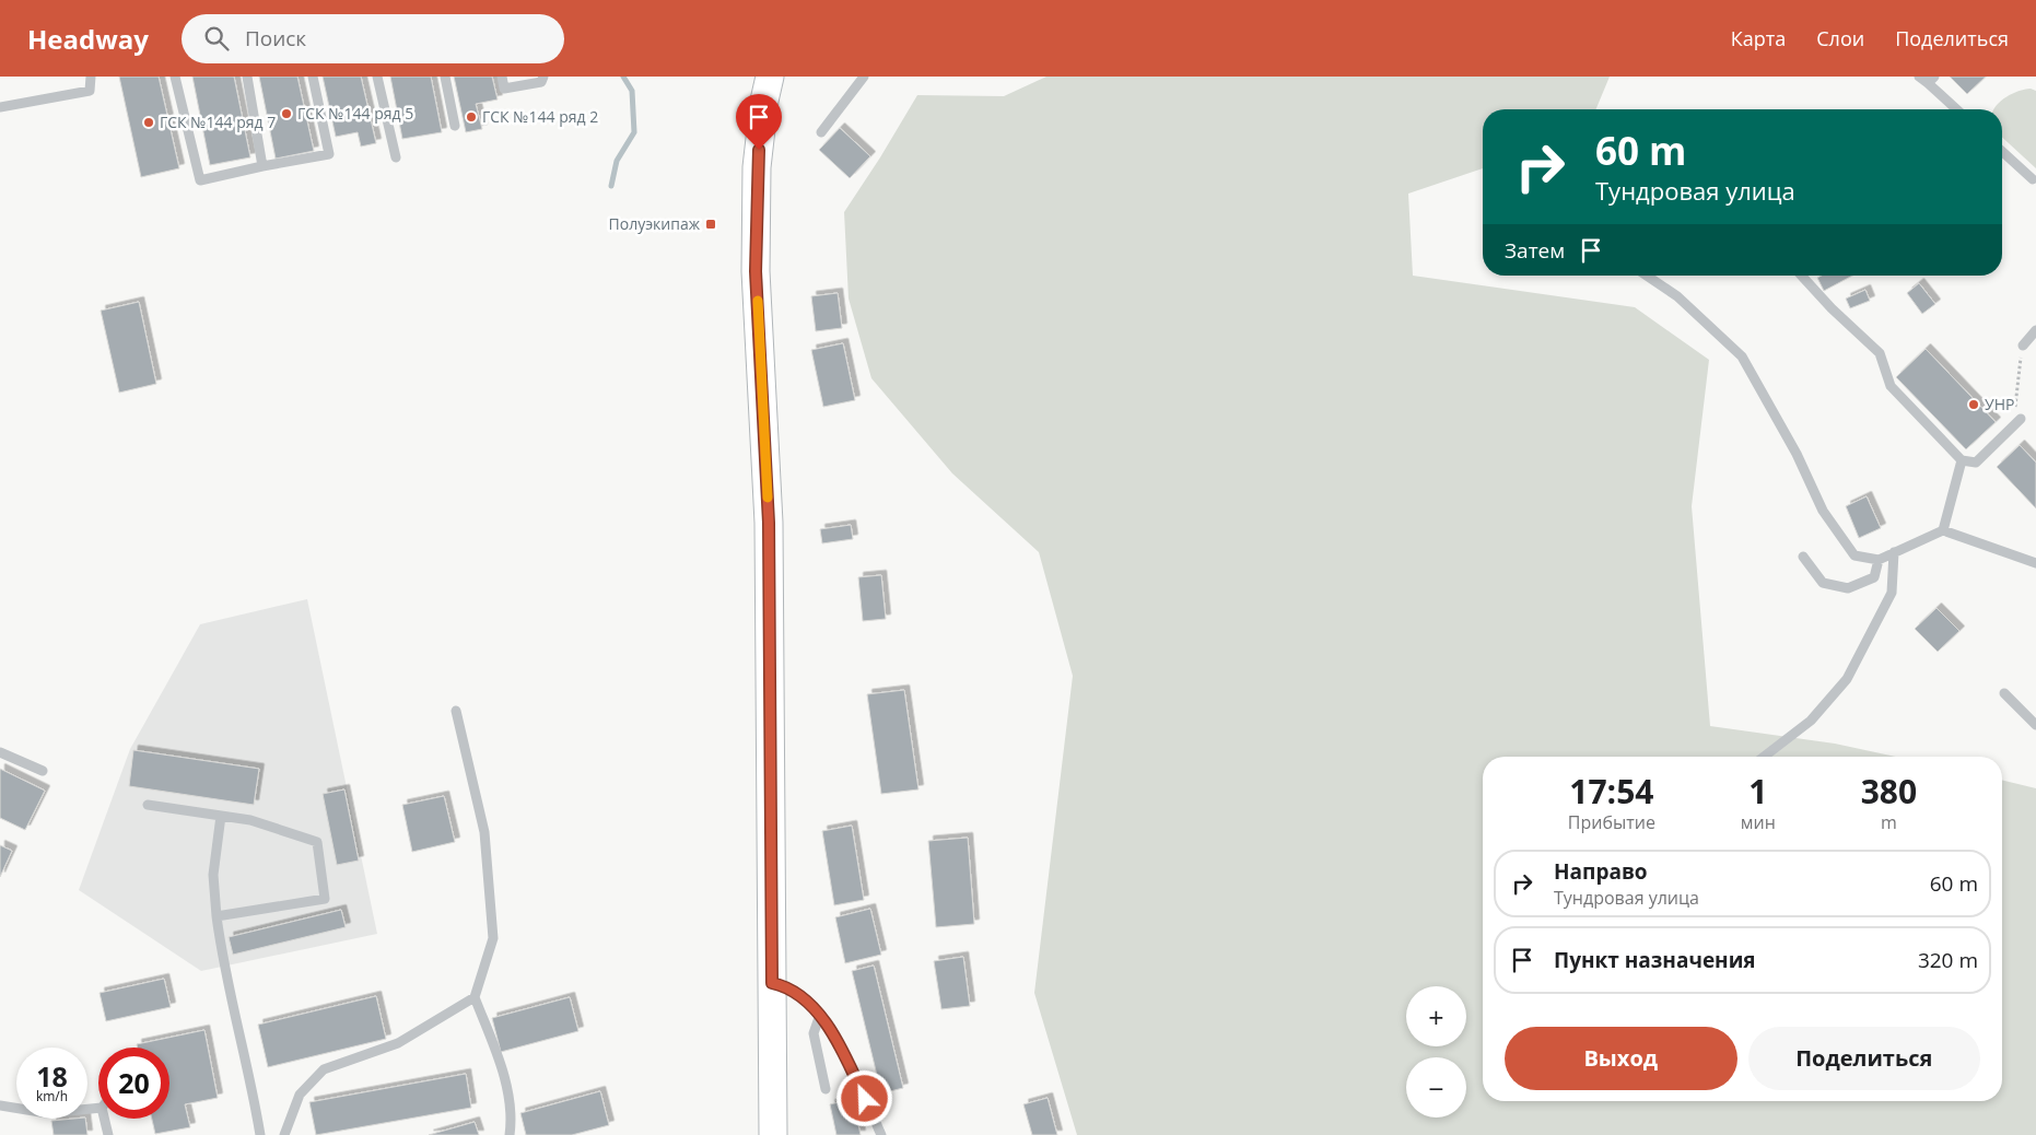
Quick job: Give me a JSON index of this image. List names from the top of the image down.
{
  "places": {
    "other": [
      "ГСК №144 ряд 5",
      "ГСК №144 ряд 2",
      "ГСК №144 ряд 7",
      "УНР"
    ],
    "transit": ["Полуэкипаж"]
  },
  "page": {
    "header": "Headway",
    "search": "Поиск",
    "nav": ["Карта", "Слои", "Поделиться"],
    "turn": ["60 m", "Тундровая улица"],
    "then": "Затем",
    "eta": [
      "17:54",
      "Прибытие",
      "1",
      "мин",
      "380",
      "m"
    ],
    "list": [
      {
        "name": "Направо",
        "note": "Тундровая улица",
        "value": "60 m"
      },
      {
        "name": "Пункт назначения",
        "value": "320 m"
      }
    ],
    "map_buttons": ["+", "−"],
    "buttons": ["Выход", "Поделиться"],
    "speed": "18 km/h",
    "limit": "20"
  }
}
